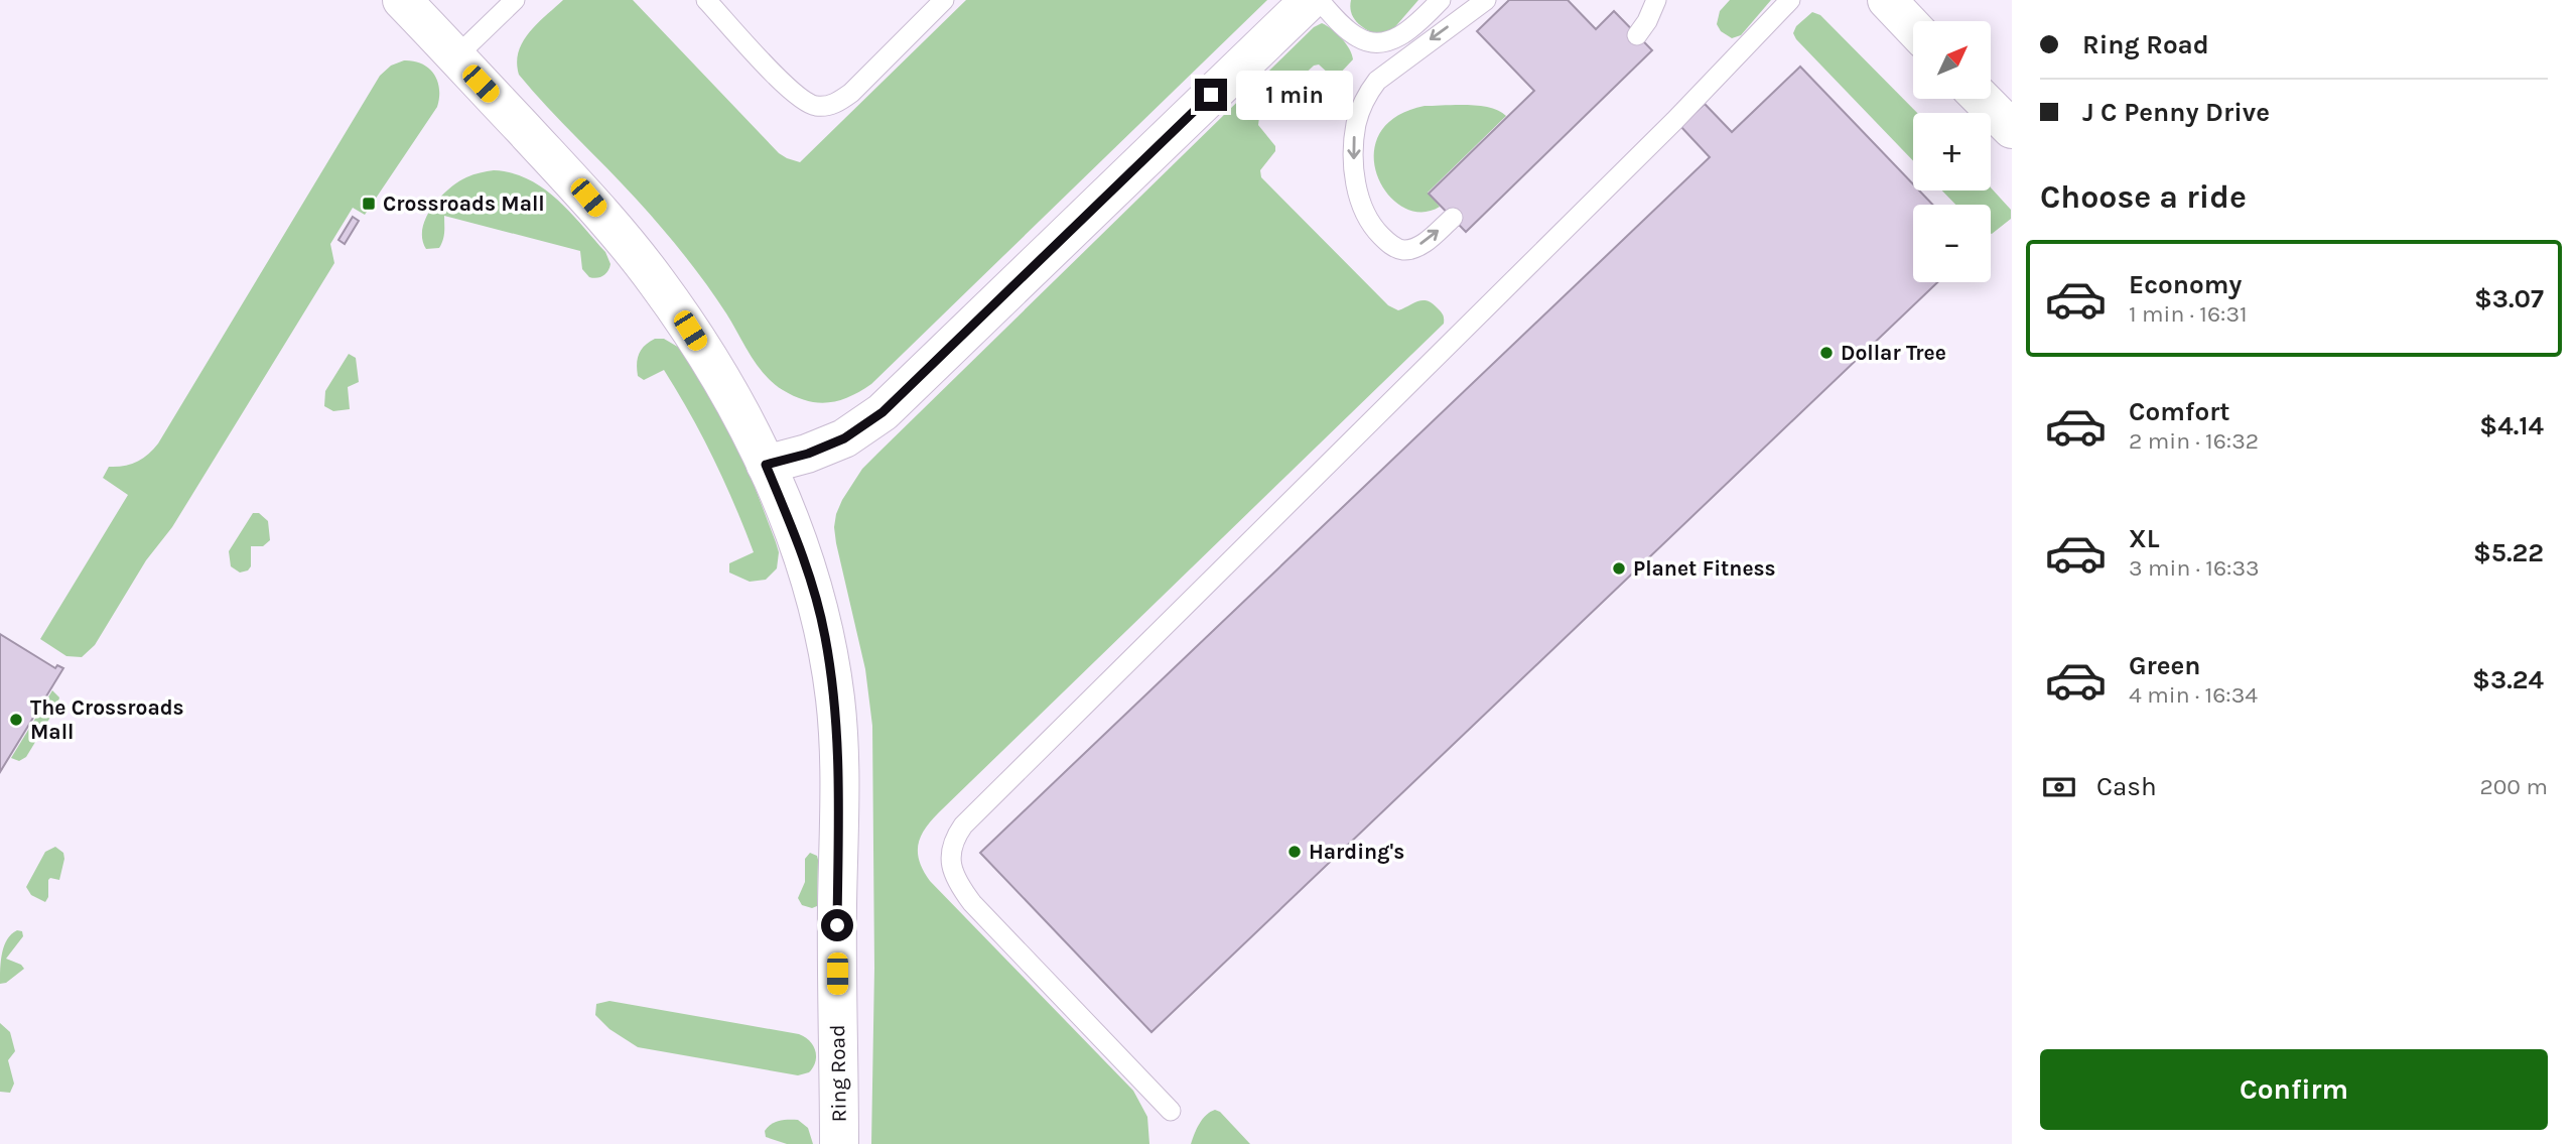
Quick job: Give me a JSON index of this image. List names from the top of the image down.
{
  "streets": {
    "street": ["Ring Road"]
  },
  "places": {
    "transit": ["Crossroads Mall"],
    "other": [
      "Dollar Tree",
      "Planet Fitness",
      "The Crossroads Mall",
      "Harding's"
    ]
  },
  "north": "top right",
  "page": {
    "banner": ["Ring Road", "J C Penny Drive"],
    "map_buttons": ["+", "−"],
    "bubble": "1 min",
    "heading": "Choose a ride",
    "list": [
      {
        "name": "Economy",
        "note": "1 min · 16:31",
        "value": "$3.07"
      },
      {
        "name": "Comfort",
        "note": "2 min · 16:32",
        "value": "$4.14"
      },
      {
        "name": "XL",
        "note": "3 min · 16:33",
        "value": "$5.22"
      },
      {
        "name": "Green",
        "note": "4 min · 16:34",
        "value": "$3.24"
      }
    ],
    "pay": ["Cash", "200 m"],
    "buttons": "Confirm"
  }
}
